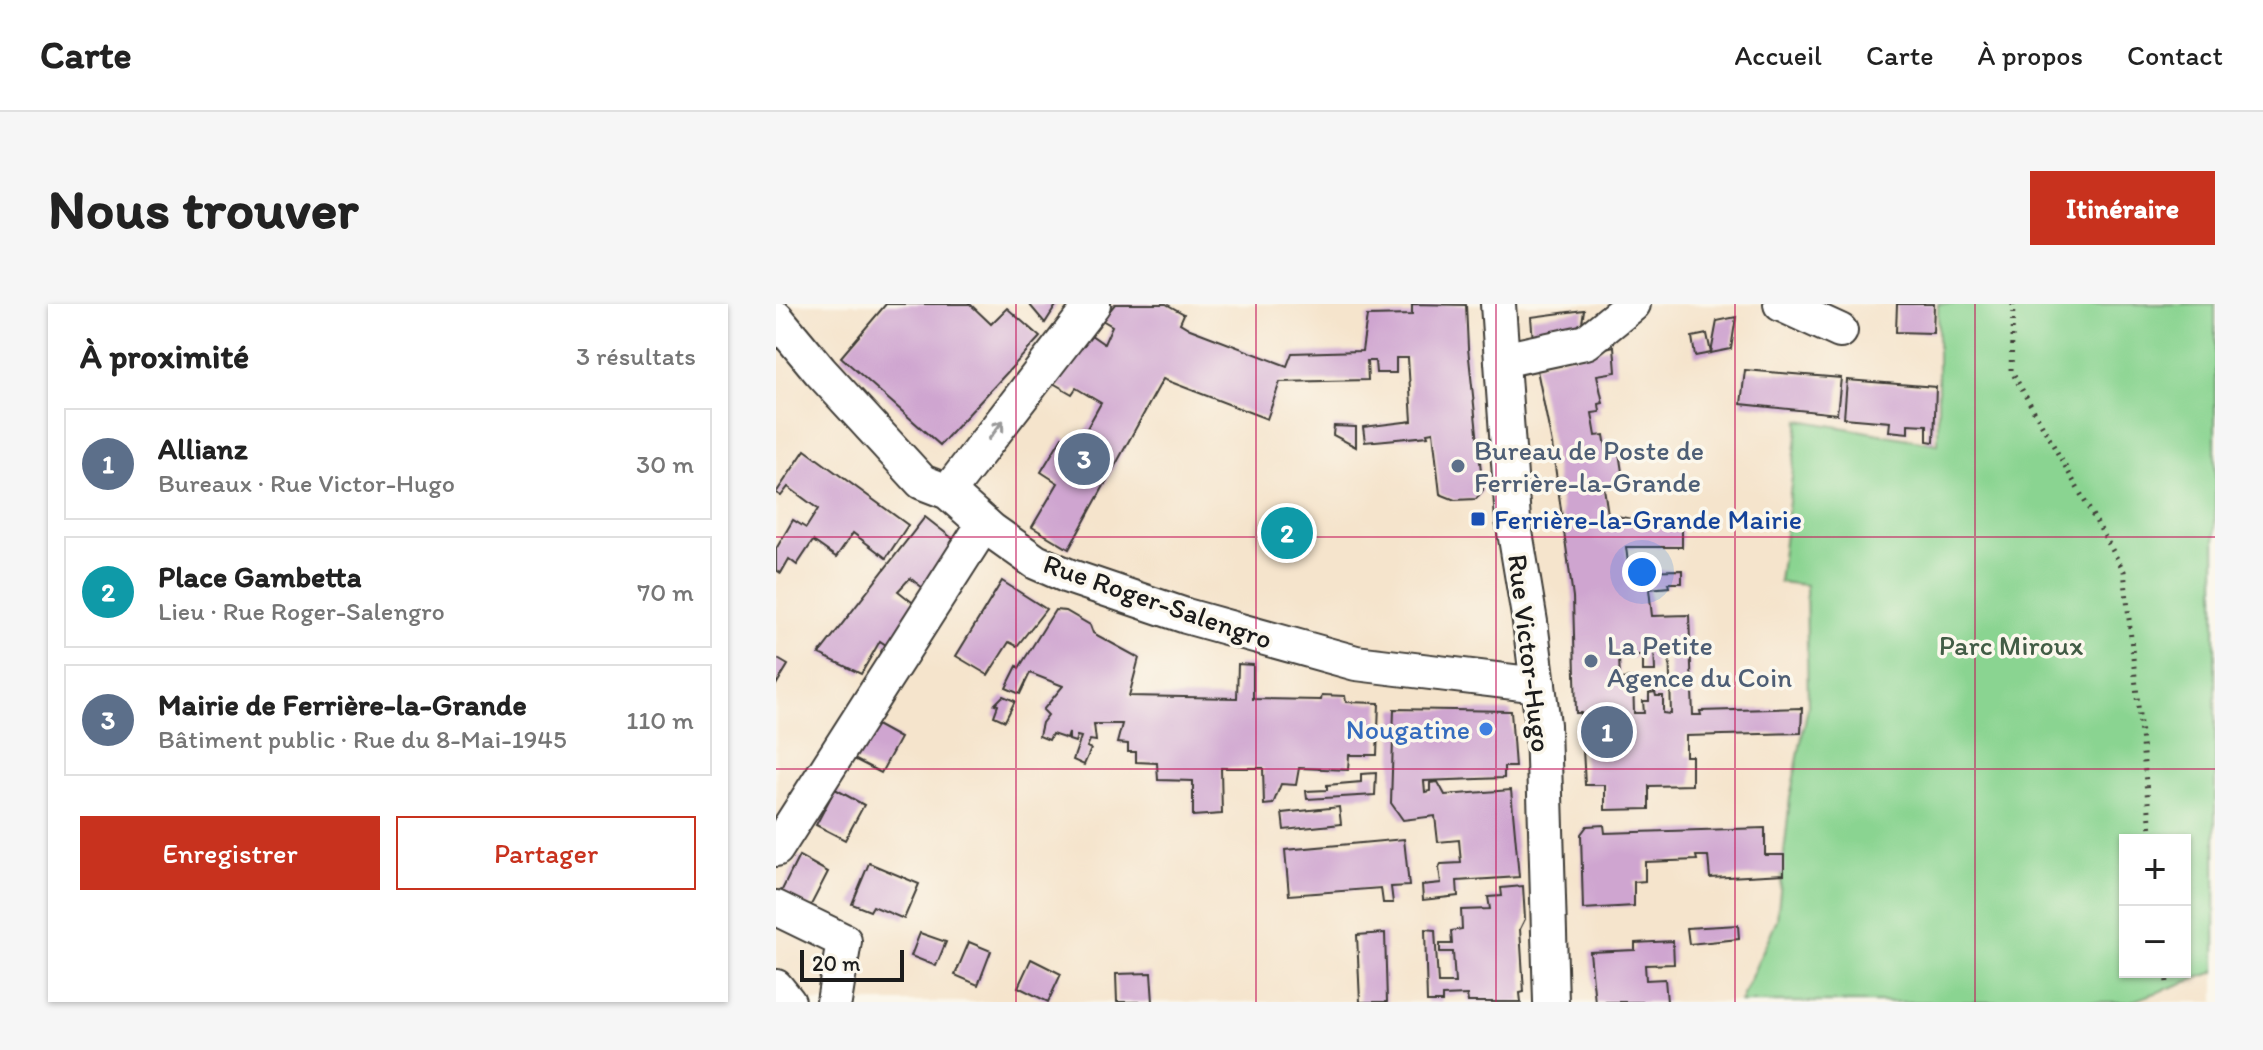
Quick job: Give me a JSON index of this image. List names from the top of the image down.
{
  "streets": {
    "street": ["Rue Roger-Salengro", "Rue Victor-Hugo"]
  },
  "crossings": [
    ["Rue Roger-Salengro", "Rue Victor-Hugo"]
  ],
  "parks": ["Parc Miroux"],
  "places": {
    "other": ["Bureau de Poste de Ferrière-la-Grande", "La Petite Agence du Coin", "Nougatine"],
    "transit": ["Ferrière-la-Grande Mairie"]
  },
  "scale_bar": "20 m",
  "page": {
    "header": "Carte",
    "nav": [
      "Accueil",
      "Carte",
      "À propos",
      "Contact"
    ],
    "buttons": [
      "Itinéraire",
      ["Enregistrer", "Partager"]
    ],
    "title": "Nous trouver",
    "heading": ["À proximité", "3 résultats"],
    "list": [
      {
        "mark": "1",
        "name": "Allianz",
        "note": "Bureaux · Rue Victor-Hugo",
        "value": "30 m"
      },
      {
        "mark": "2",
        "name": "Place Gambetta",
        "note": "Lieu · Rue Roger-Salengro",
        "value": "70 m"
      },
      {
        "mark": "3",
        "name": "Mairie de Ferrière-la-Grande",
        "note": "Bâtiment public · Rue du 8-Mai-1945",
        "value": "110 m"
      }
    ],
    "pins": ["3", "2", "1"],
    "map_buttons": ["+", "−"],
    "scale": "20 m"
  }
}
